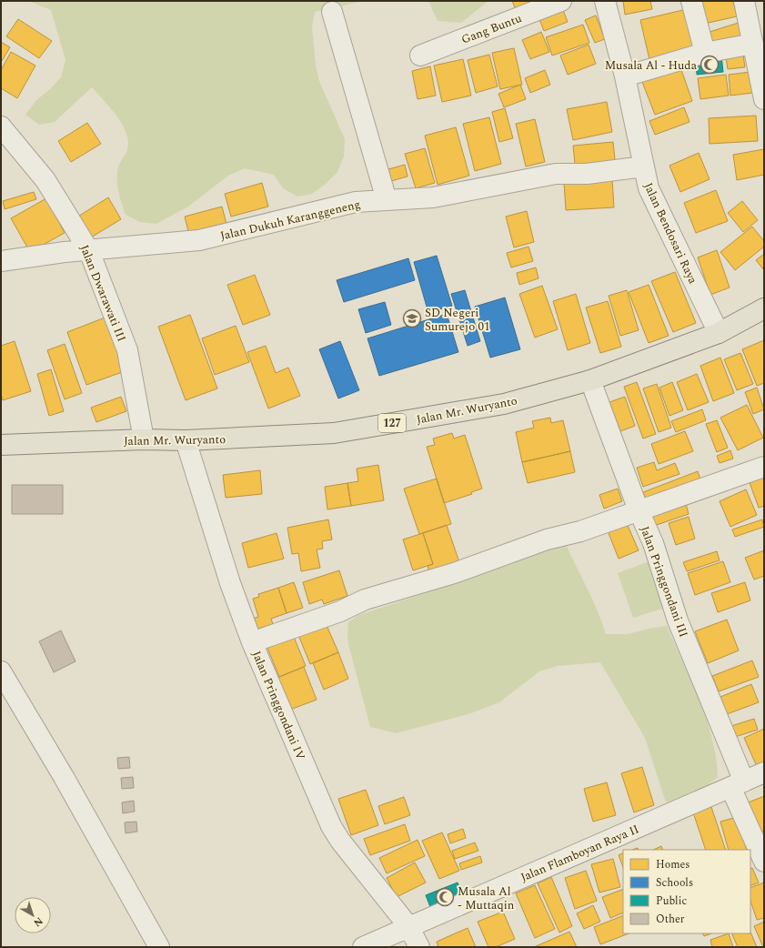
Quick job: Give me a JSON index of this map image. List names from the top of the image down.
{
  "streets": {
    "main road": ["Jalan Mr. Wuryanto", "127"],
    "street": [
      "Gang Buntu",
      "Jalan Dukuh Karanggeneng",
      "Jalan Bendosari Raya",
      "Jalan Dwarawati III",
      "Jalan Pringgondani III",
      "Jalan Pringgondani IV",
      "Jalan Flamboyan Raya II"
    ]
  },
  "crossings": [
    ["Jalan Dukuh Karanggeneng", "Jalan Bendosari Raya"],
    ["Jalan Dukuh Karanggeneng", "Jalan Dwarawati III"],
    ["Jalan Bendosari Raya", "Jalan Mr. Wuryanto"],
    ["Jalan Dwarawati III", "Jalan Mr. Wuryanto"],
    ["Jalan Mr. Wuryanto", "Jalan Pringgondani III"],
    ["Jalan Mr. Wuryanto", "Jalan Pringgondani IV"],
    ["Jalan Pringgondani III", "Jalan Flamboyan Raya II"],
    ["Jalan Pringgondani IV", "Jalan Flamboyan Raya II"]
  ],
  "places": {
    "mosque": ["Musala Al - Huda", "Musala Al - Muttaqin"],
    "school or university": ["SD Negeri Sumurejo 01"]
  },
  "legend": [
    "Homes",
    "Schools",
    "Public",
    "Other"
  ],
  "north": "bottom right"
}
